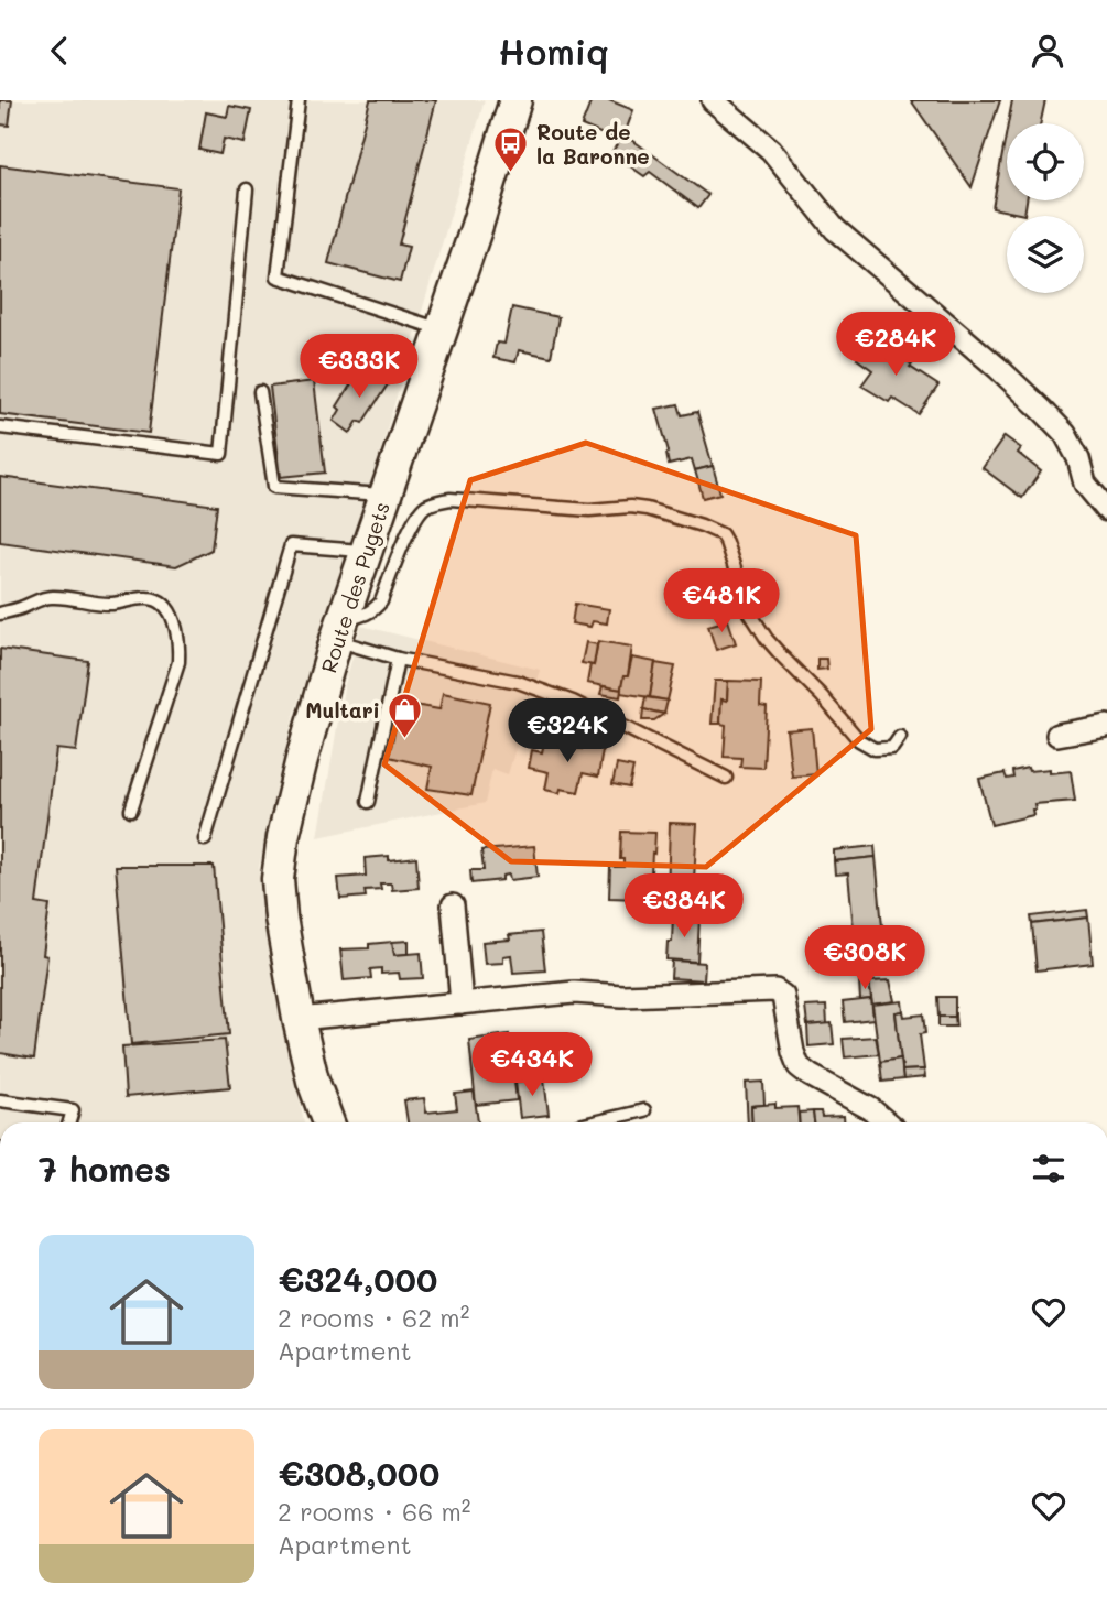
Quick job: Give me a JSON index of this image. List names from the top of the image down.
{
  "streets": {
    "main road": ["Route des Pugets"]
  },
  "places": {
    "bus stop": ["Route de la Baronne"],
    "shop": ["Multari"]
  },
  "page": {
    "header": "Homiq",
    "price": [
      "€284K",
      "€333K",
      "€481K",
      "€324K",
      "€384K",
      "€308K",
      "€434K"
    ],
    "heading": "7 homes",
    "list": [
      {
        "name": "€324,000",
        "note": "2 rooms · 62 m² · Apartment"
      },
      {
        "name": "€308,000",
        "note": "2 rooms · 66 m² · Apartment"
      }
    ]
  }
}
